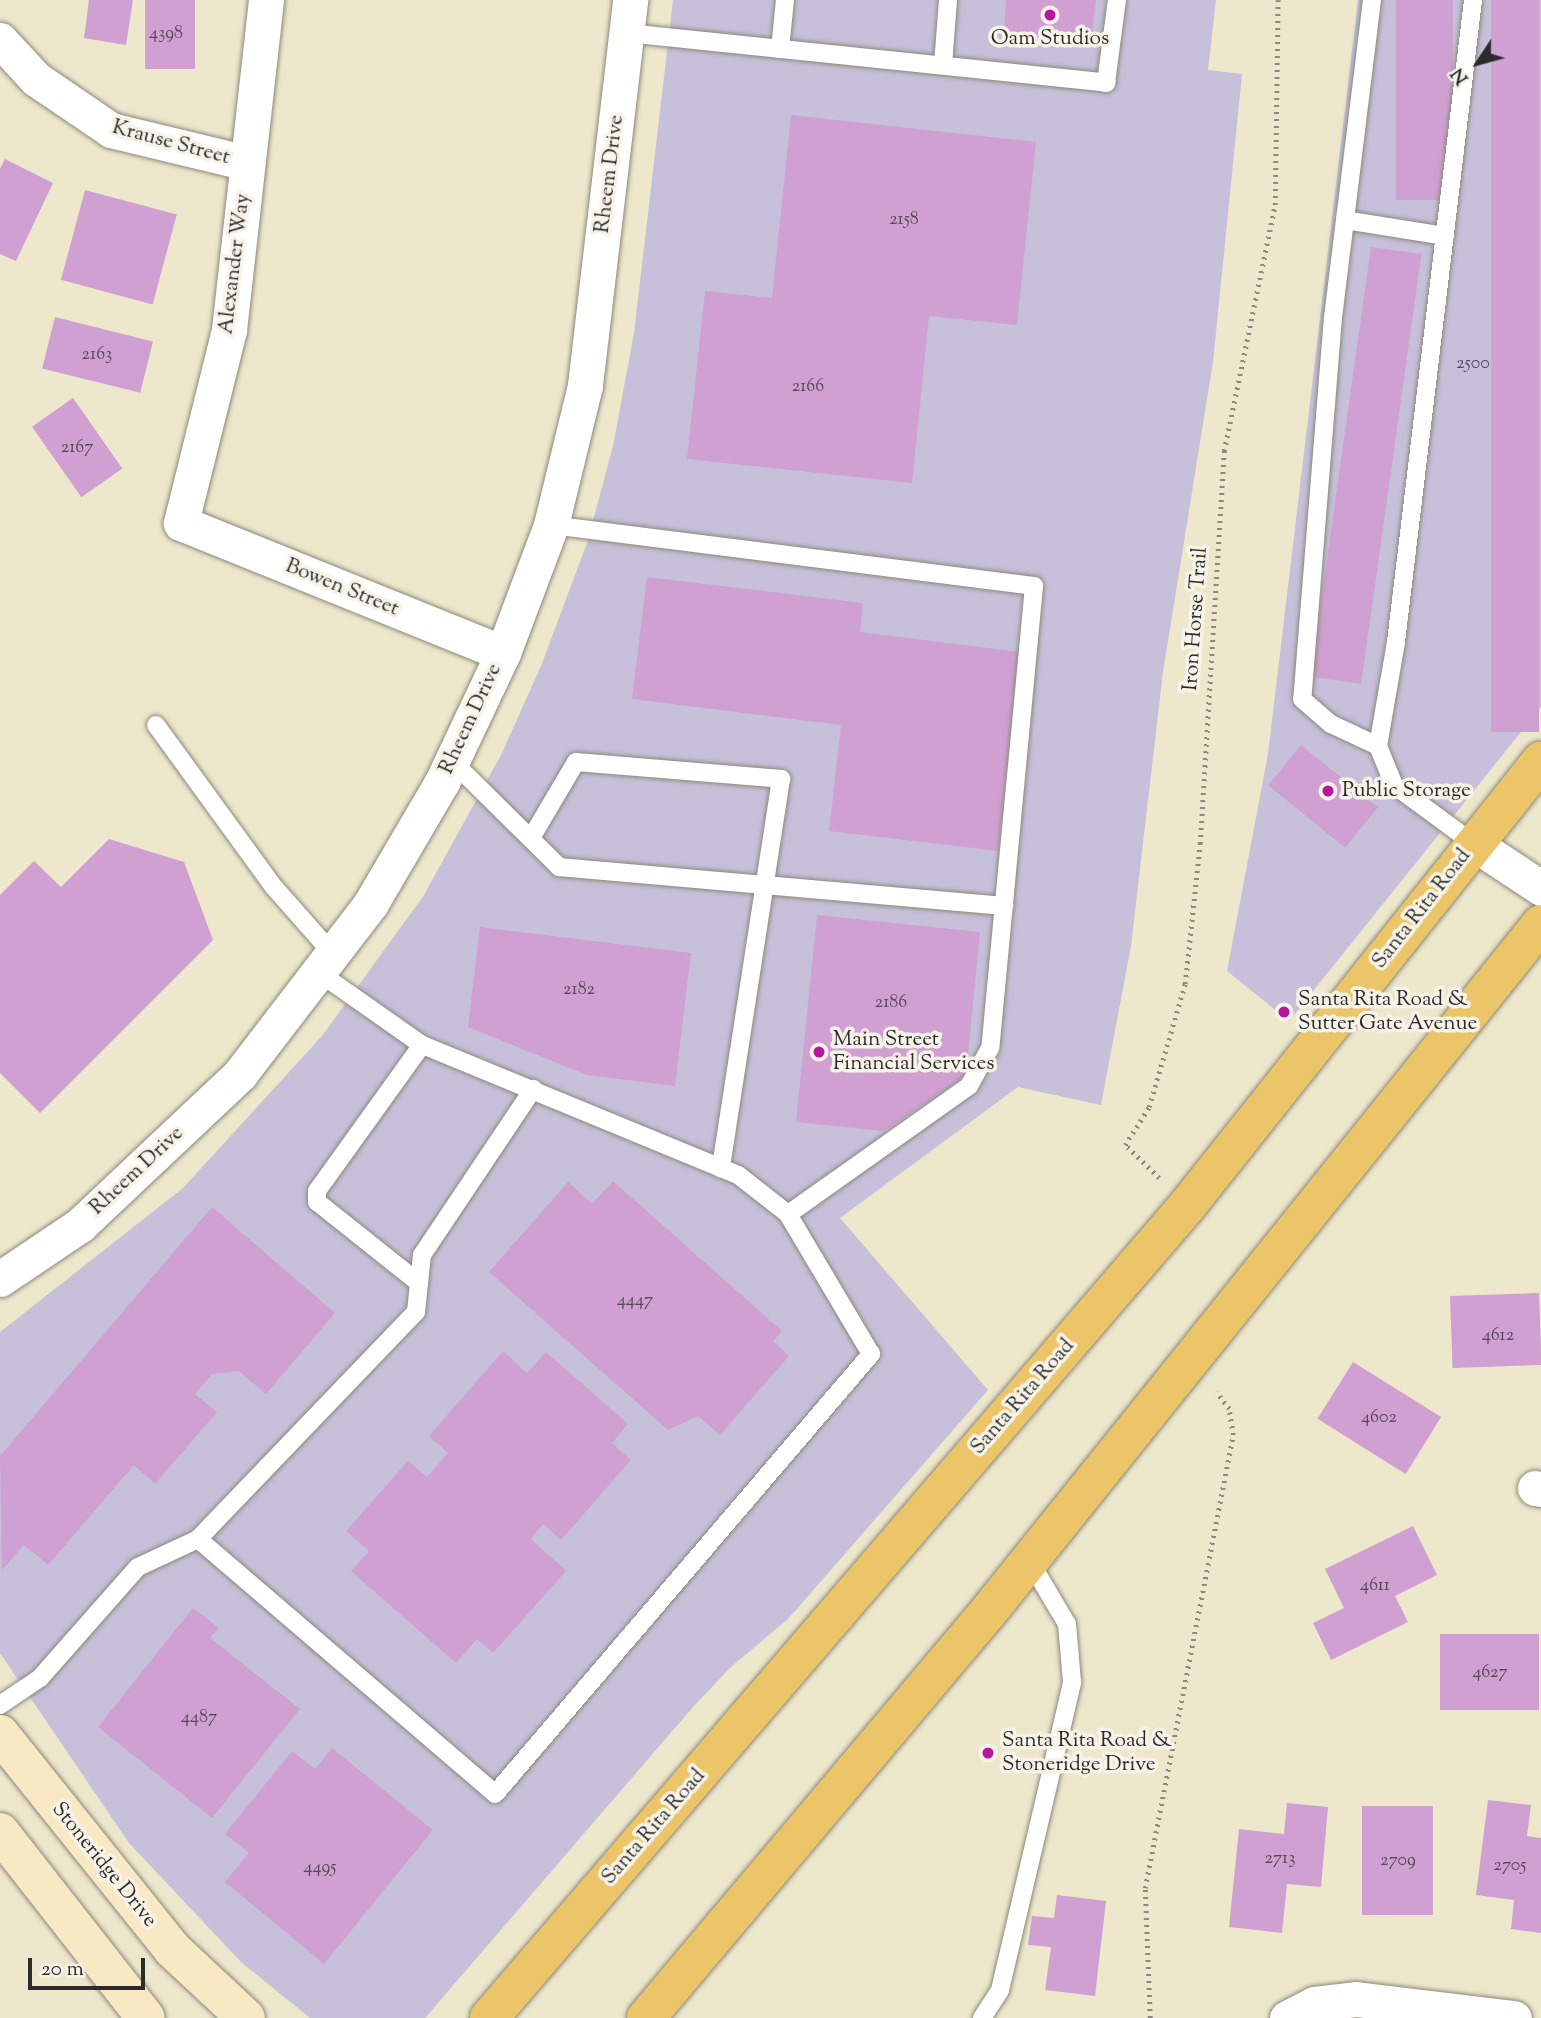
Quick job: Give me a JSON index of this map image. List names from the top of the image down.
{
  "streets": {
    "main road": ["Santa Rita Road", "Stoneridge Drive"],
    "street": [
      "Krause Street",
      "Rheem Drive",
      "Alexander Way",
      "Bowen Street"
    ],
    "path": ["Iron Horse Trail"]
  },
  "crossings": [
    ["Krause Street", "Alexander Way"],
    ["Rheem Drive", "Bowen Street"],
    ["Alexander Way", "Bowen Street"],
    ["Iron Horse Trail", "Santa Rita Road"]
  ],
  "places": [
    "Oam Studios",
    "Public Storage",
    "Santa Rita Road & Sutter Gate Avenue",
    "Main Street Financial Services",
    "Santa Rita Road & Stoneridge Drive"
  ],
  "house_numbers": [
    "4398",
    "2158",
    "2163",
    "2500",
    "2166",
    "2167",
    "2182",
    "2186",
    "4447",
    "4612",
    "4602",
    "4611",
    "4627",
    "4487",
    "2713",
    "2709",
    "2705",
    "4495"
  ],
  "scale_bar": "20 m",
  "north": "bottom left"
}
